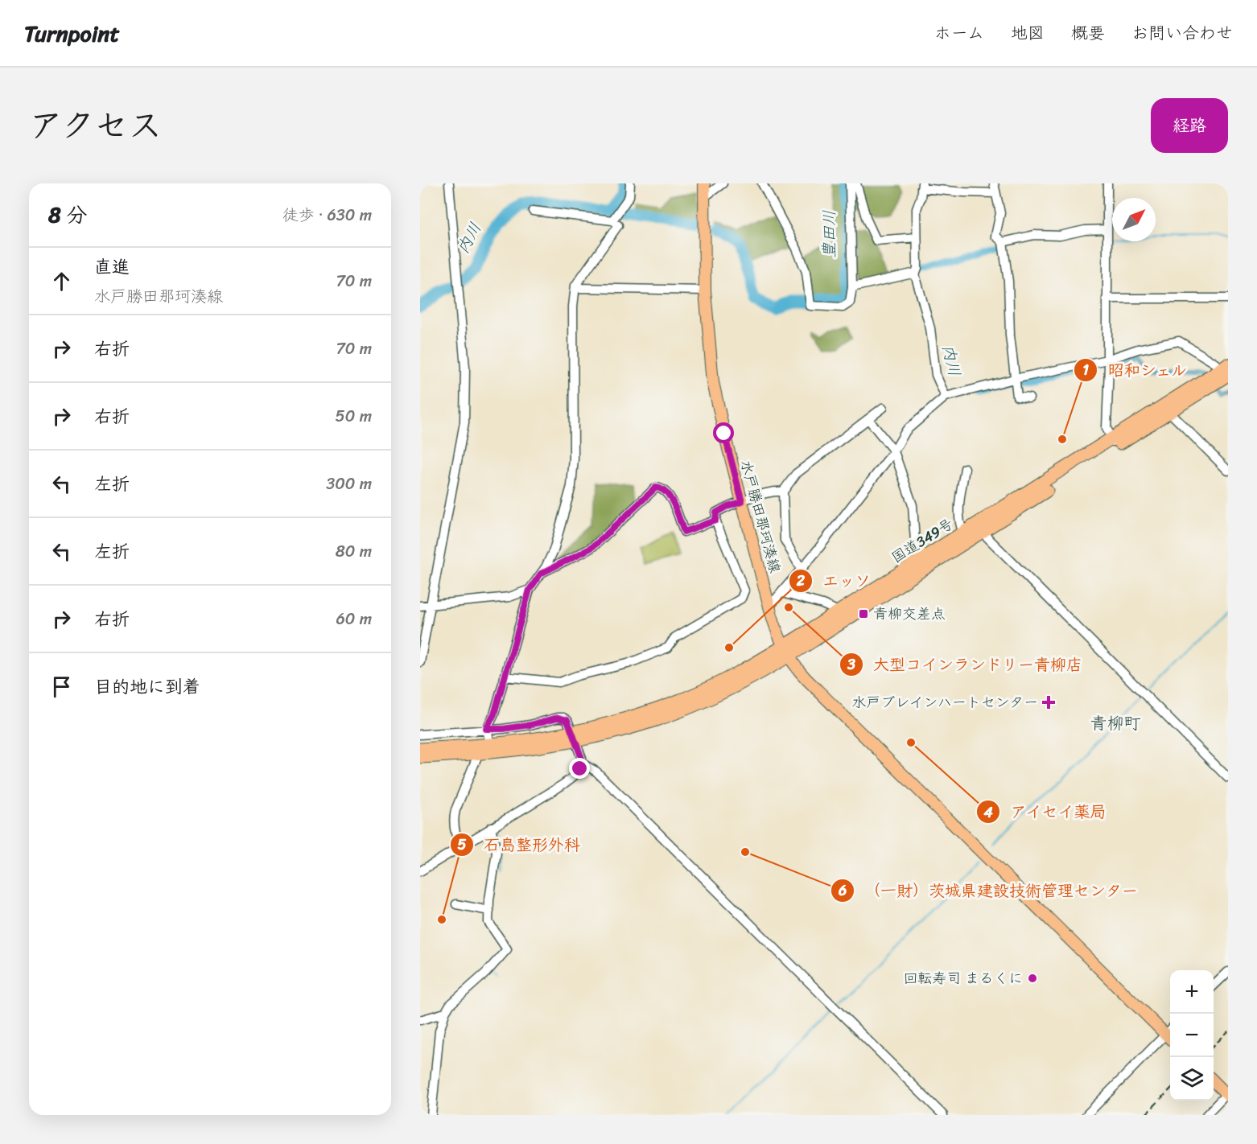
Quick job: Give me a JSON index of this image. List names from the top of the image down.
{
  "streets": {
    "highway": ["国道349号"],
    "main road": ["水戸勝田那珂湊線"]
  },
  "crossings": [
    ["水戸勝田那珂湊線", "国道349号"]
  ],
  "districts": ["青柳町"],
  "water": ["豊田川", "内川"],
  "places": {
    "other": [
      "昭和シェル",
      "大型コインランドリー青柳店",
      "エッソ",
      "アイセイ薬局",
      "（一財）茨城県建設技術管理センター",
      "石島整形外科",
      "回転寿司 まるくに"
    ],
    "transit": ["青柳交差点"],
    "health": ["水戸ブレインハートセンター"]
  },
  "north": "top right",
  "page": {
    "header": "Turnpoint",
    "nav": [
      "ホーム",
      "地図",
      "概要",
      "お問い合わせ"
    ],
    "title": "アクセス",
    "buttons": "経路",
    "heading": ["8 分", "徒歩 · 630 m"],
    "list": [
      ["直進", "水戸勝田那珂湊線", "70 m"],
      ["右折", "70 m"],
      ["右折", "50 m"],
      ["左折", "300 m"],
      ["左折", "80 m"],
      ["右折", "60 m"],
      "目的地に到着"
    ],
    "map_buttons": ["+", "−"]
  }
}
